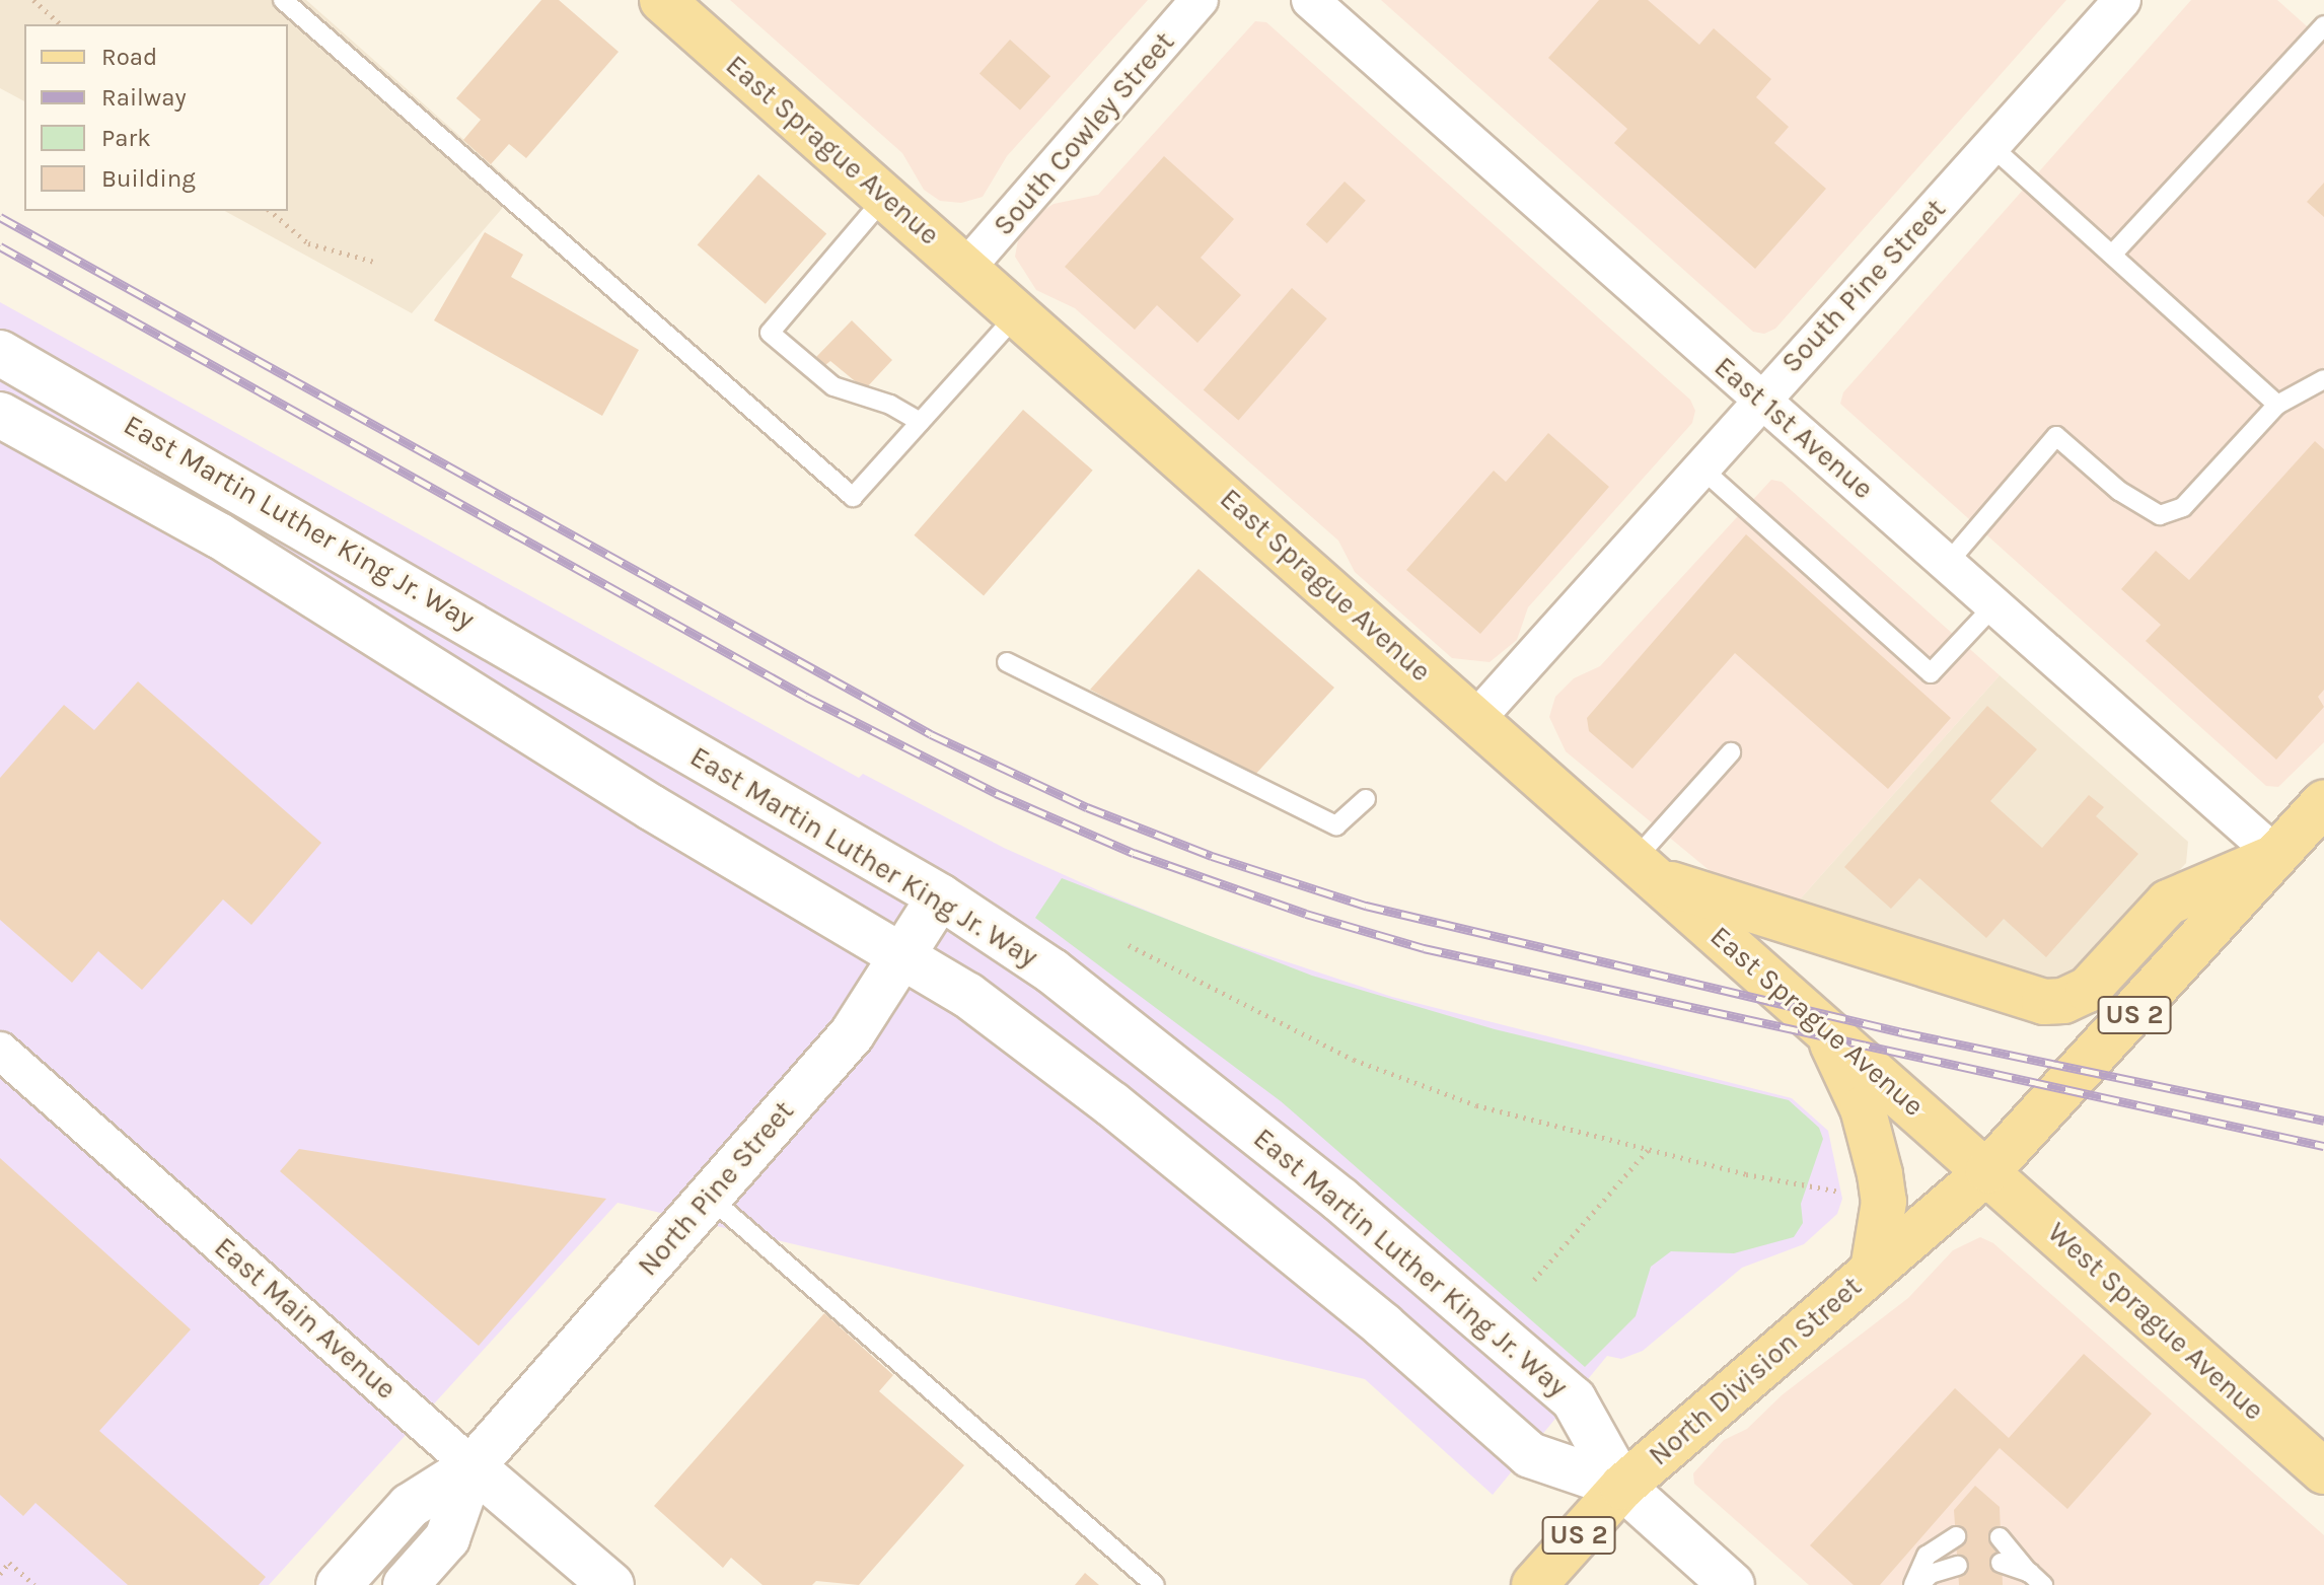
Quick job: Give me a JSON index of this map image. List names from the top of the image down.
{
  "streets": {
    "main road": [
      "East Sprague Avenue",
      "US 2",
      "West Sprague Avenue",
      "North Division Street"
    ],
    "street": [
      "South Cowley Street",
      "South Pine Street",
      "East 1st Avenue",
      "East Martin Luther King Jr. Way",
      "North Pine Street",
      "East Main Avenue"
    ]
  },
  "crossings": [
    ["South Cowley Street", "East Sprague Avenue"],
    ["East Sprague Avenue", "South Pine Street"],
    ["East Sprague Avenue", "US 2"],
    ["East Sprague Avenue", "West Sprague Avenue"],
    ["East Sprague Avenue", "North Division Street"],
    ["South Pine Street", "East 1st Avenue"],
    ["East 1st Avenue", "US 2"],
    ["East Martin Luther King Jr. Way", "North Pine Street"],
    ["East Martin Luther King Jr. Way", "North Division Street"],
    ["US 2", "West Sprague Avenue"],
    ["US 2", "North Division Street"],
    ["North Pine Street", "East Main Avenue"],
    ["West Sprague Avenue", "North Division Street"]
  ],
  "legend": [
    "Road",
    "Railway",
    "Park",
    "Building"
  ]
}
